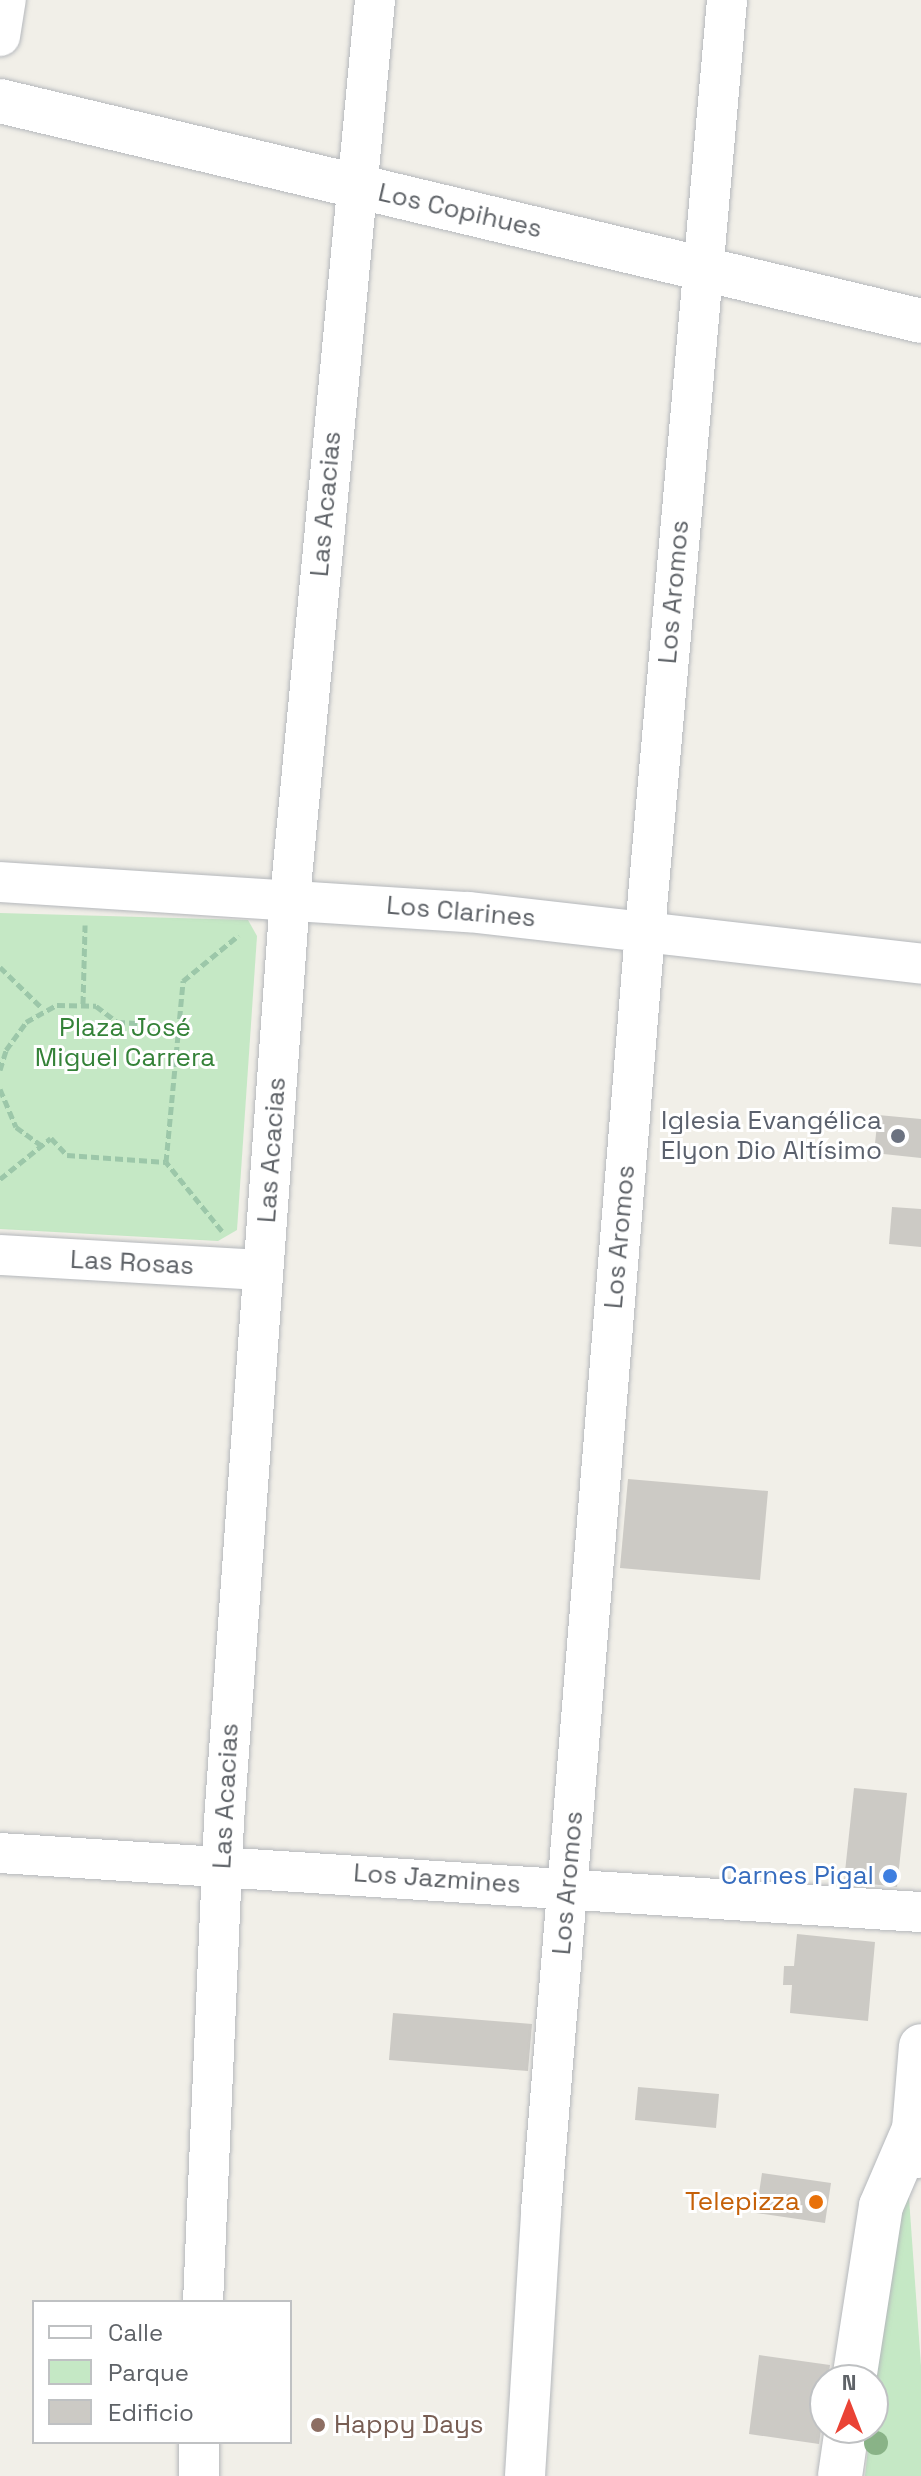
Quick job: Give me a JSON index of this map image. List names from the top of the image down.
{
  "streets": {
    "street": [
      "Los Copihues",
      "Las Acacias",
      "Los Aromos",
      "Los Clarines",
      "Las Rosas",
      "Los Jazmines"
    ]
  },
  "crossings": [
    ["Los Copihues", "Las Acacias"],
    ["Los Copihues", "Los Aromos"],
    ["Las Acacias", "Los Clarines"],
    ["Las Acacias", "Las Rosas"],
    ["Las Acacias", "Los Jazmines"],
    ["Los Aromos", "Los Clarines"],
    ["Los Aromos", "Los Jazmines"]
  ],
  "parks": ["Plaza José Miguel Carrera"],
  "places": [
    "Iglesia Evangélica Elyon Dio Altísimo",
    "Carnes Pigal",
    "Telepizza",
    "Happy Days"
  ],
  "legend": ["Calle", "Parque", "Edificio"],
  "north": "top"
}
